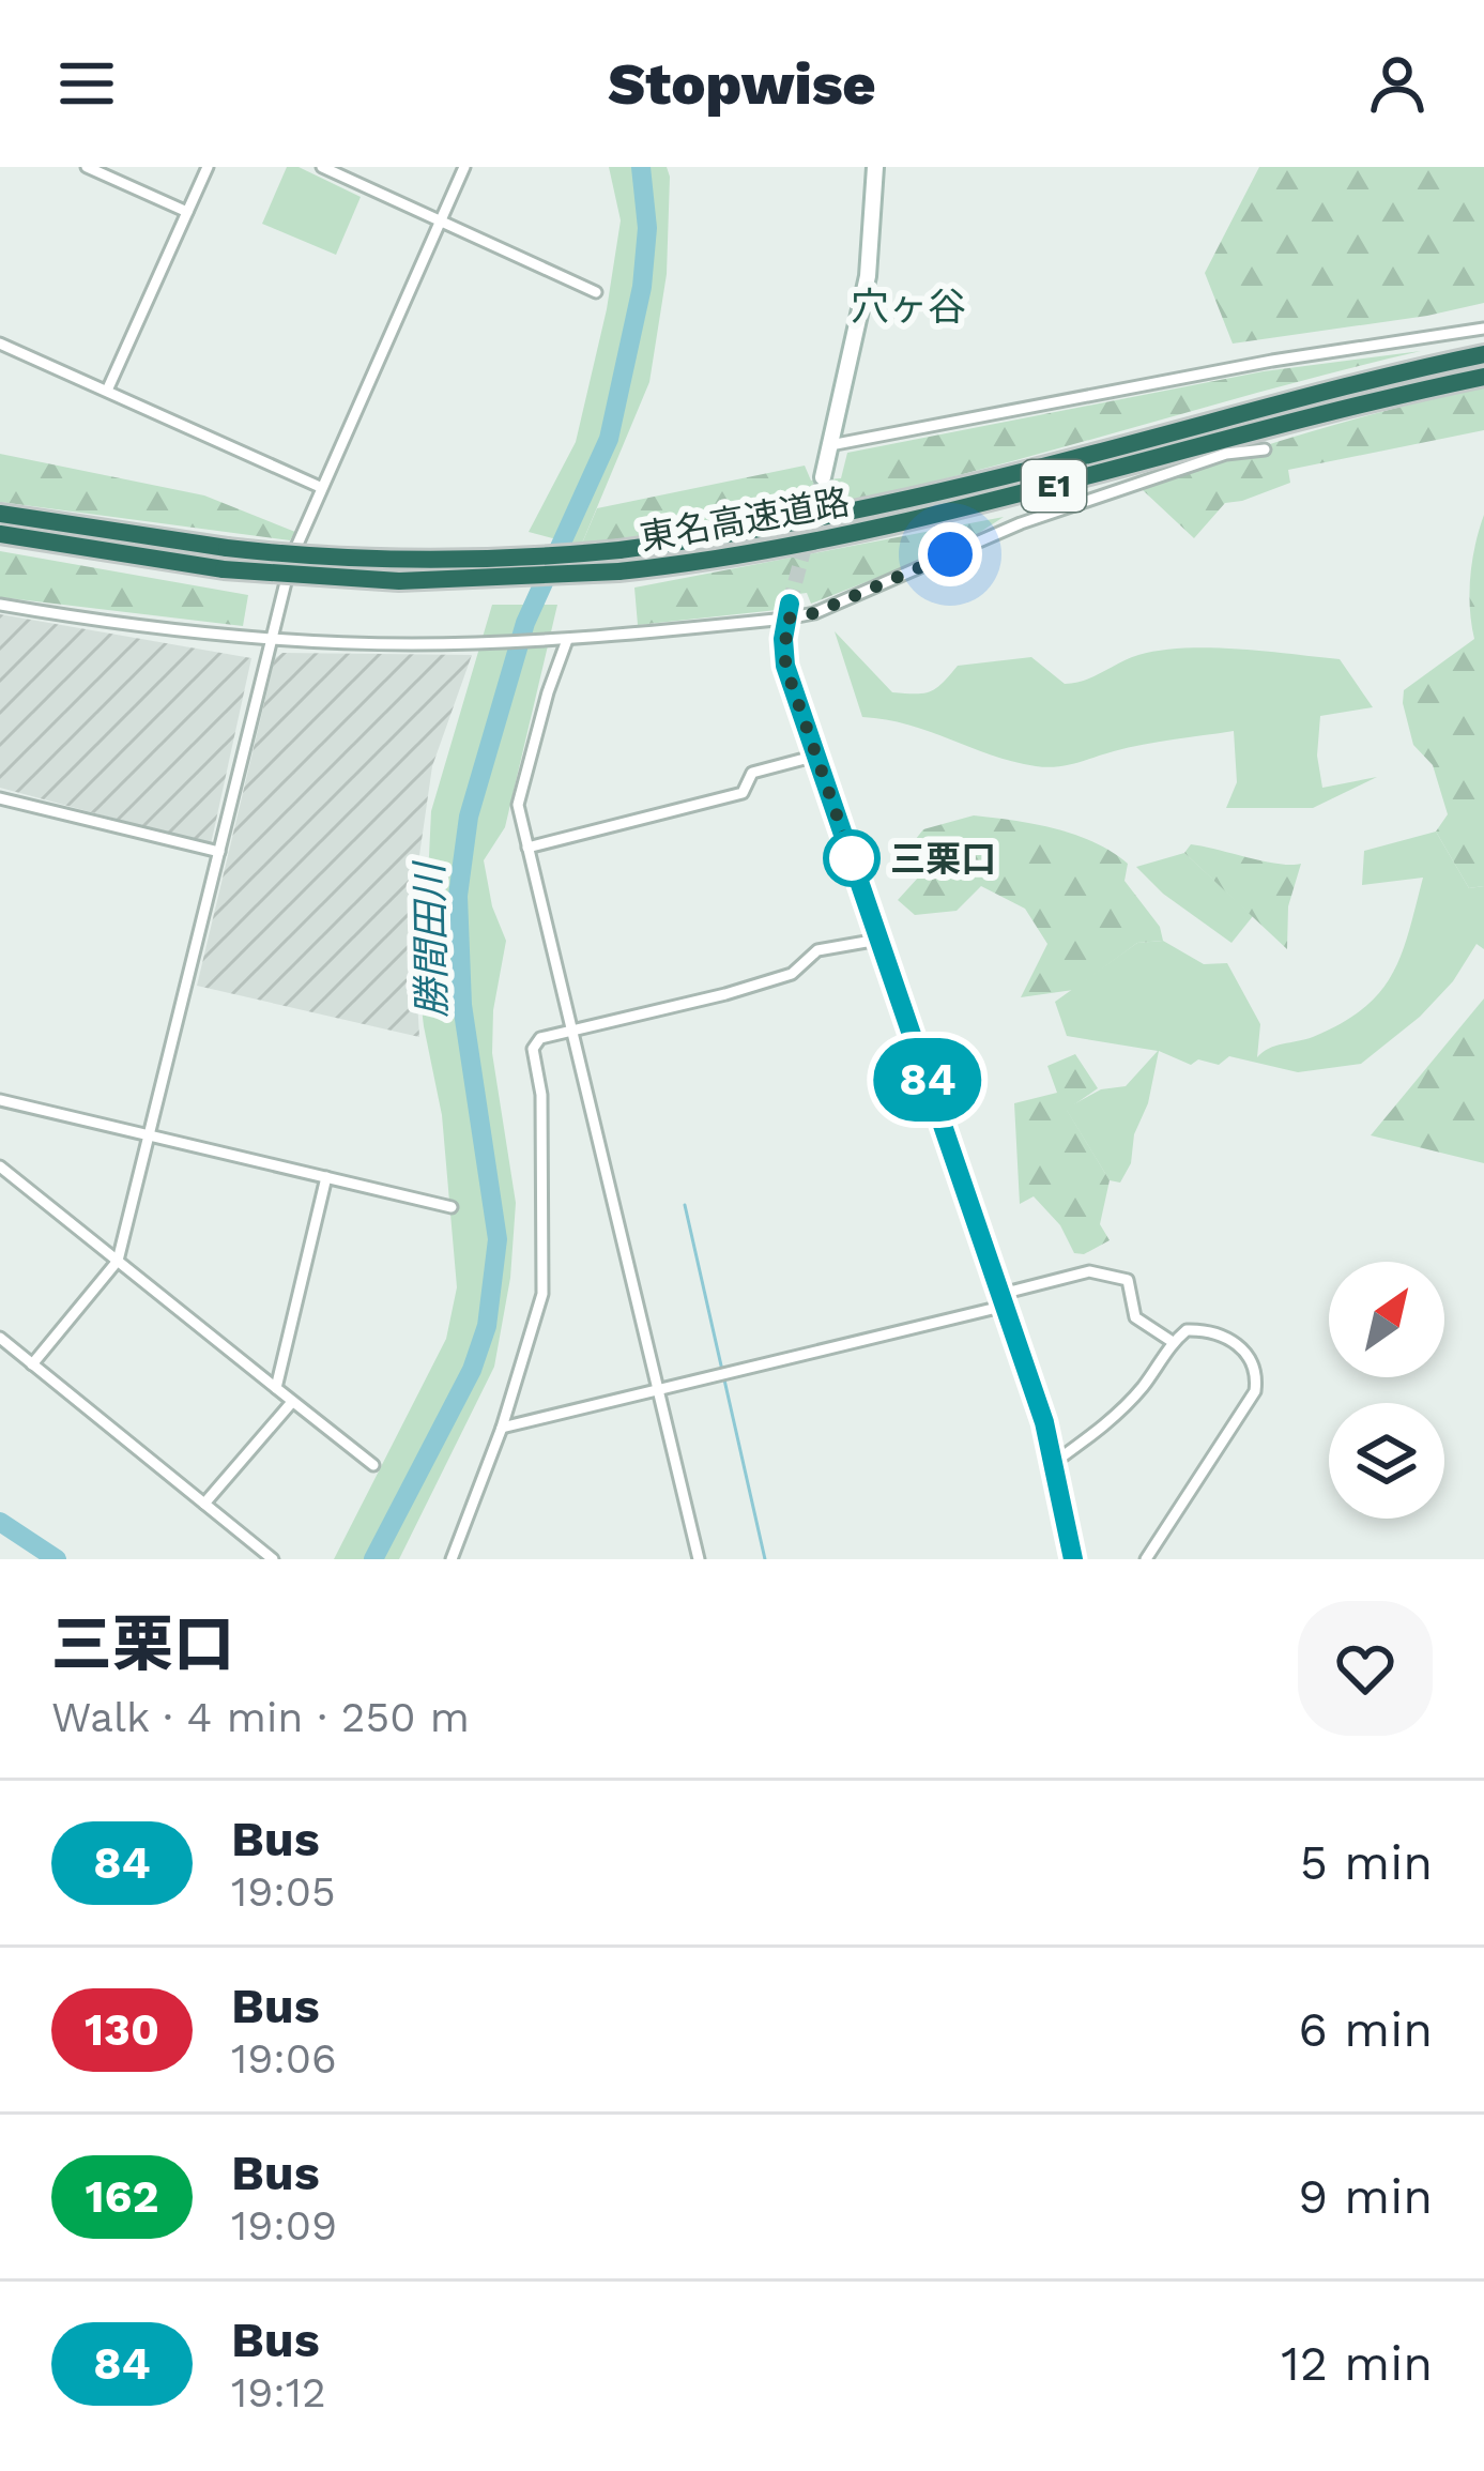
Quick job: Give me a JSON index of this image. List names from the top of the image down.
{
  "streets": {
    "highway": ["E1", "東名高速道路"]
  },
  "districts": ["穴ヶ谷"],
  "water": ["勝間田川"],
  "places": ["三栗口"],
  "lines": ["bus line 84"],
  "north": "top right",
  "page": {
    "header": "Stopwise",
    "on_map": "84",
    "heading": ["三栗口", "Walk · 4 min · 250 m"],
    "list": [
      {
        "mark": "84",
        "name": "Bus",
        "note": "19:05",
        "value": "5 min"
      },
      {
        "mark": "130",
        "name": "Bus",
        "note": "19:06",
        "value": "6 min"
      },
      {
        "mark": "162",
        "name": "Bus",
        "note": "19:09",
        "value": "9 min"
      },
      {
        "mark": "84",
        "name": "Bus",
        "note": "19:12",
        "value": "12 min"
      }
    ]
  }
}
